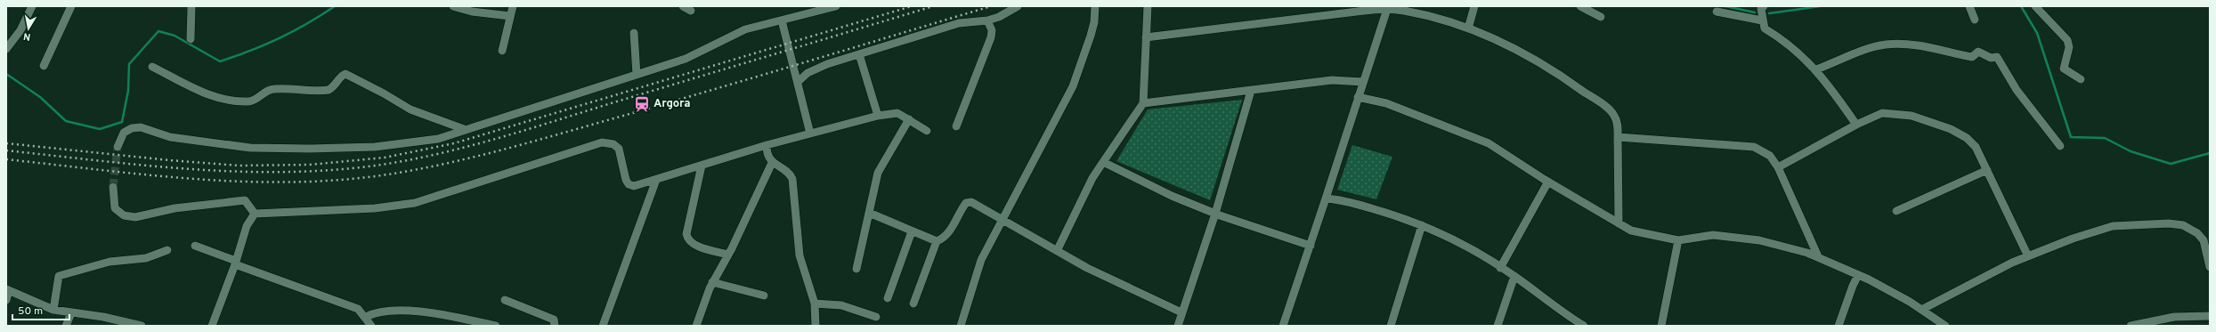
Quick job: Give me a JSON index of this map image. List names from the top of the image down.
{
  "places": {
    "station": ["Argora"]
  },
  "scale_bar": "50 m",
  "north": "bottom"
}
